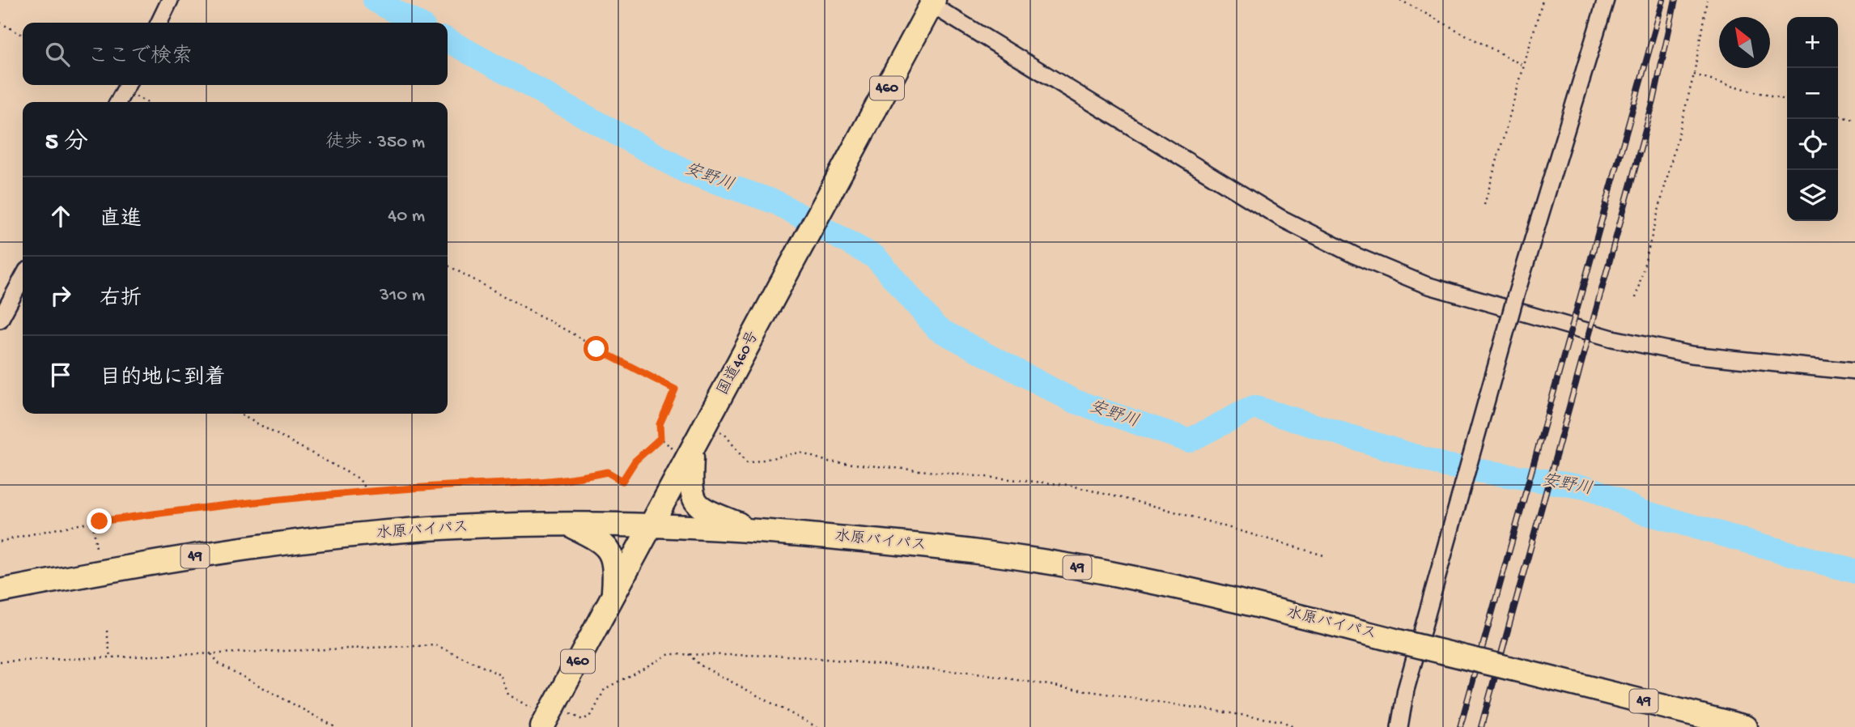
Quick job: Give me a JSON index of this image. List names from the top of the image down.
{
  "streets": {
    "highway": [
      "460",
      "国道460号",
      "水原バイパス",
      "49"
    ]
  },
  "crossings": [
    ["国道460号", "水原バイパス"]
  ],
  "water": ["安野川"],
  "north": "top left",
  "page": {
    "map_buttons": ["+", "−"],
    "search": "ここで検索",
    "heading": ["5 分", "徒歩 · 350 m"],
    "list": [
      ["直進", "40 m"],
      ["右折", "310 m"],
      "目的地に到着"
    ]
  }
}
